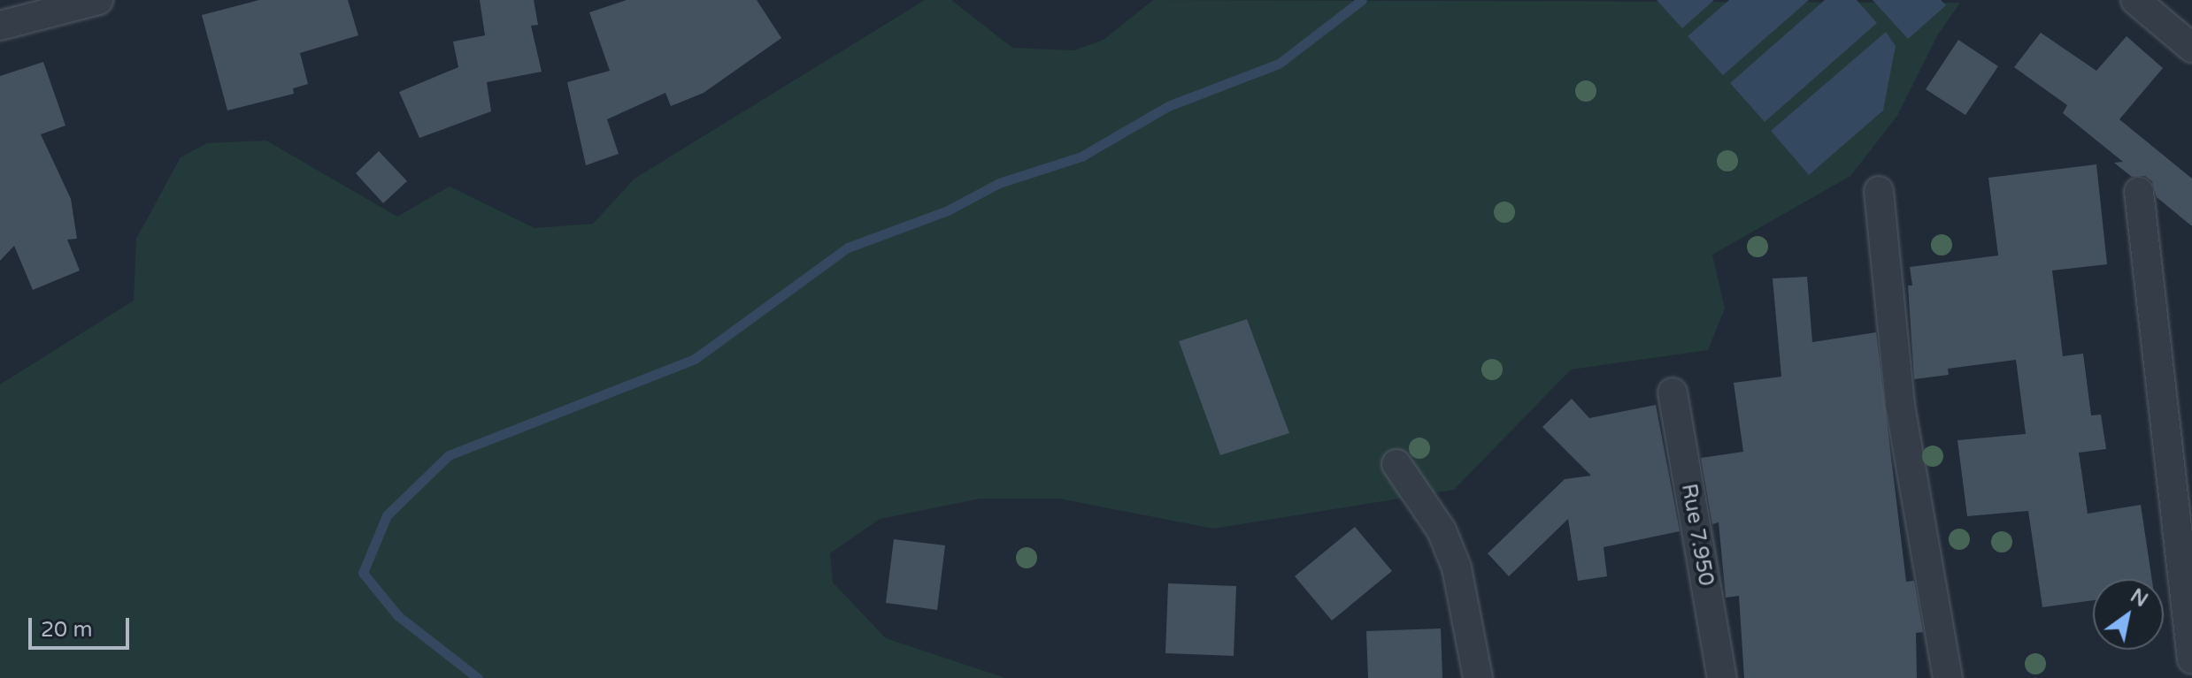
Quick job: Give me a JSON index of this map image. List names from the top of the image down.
{
  "streets": {
    "street": ["Rue 7.950"]
  },
  "scale_bar": "20 m",
  "north": "top right"
}
